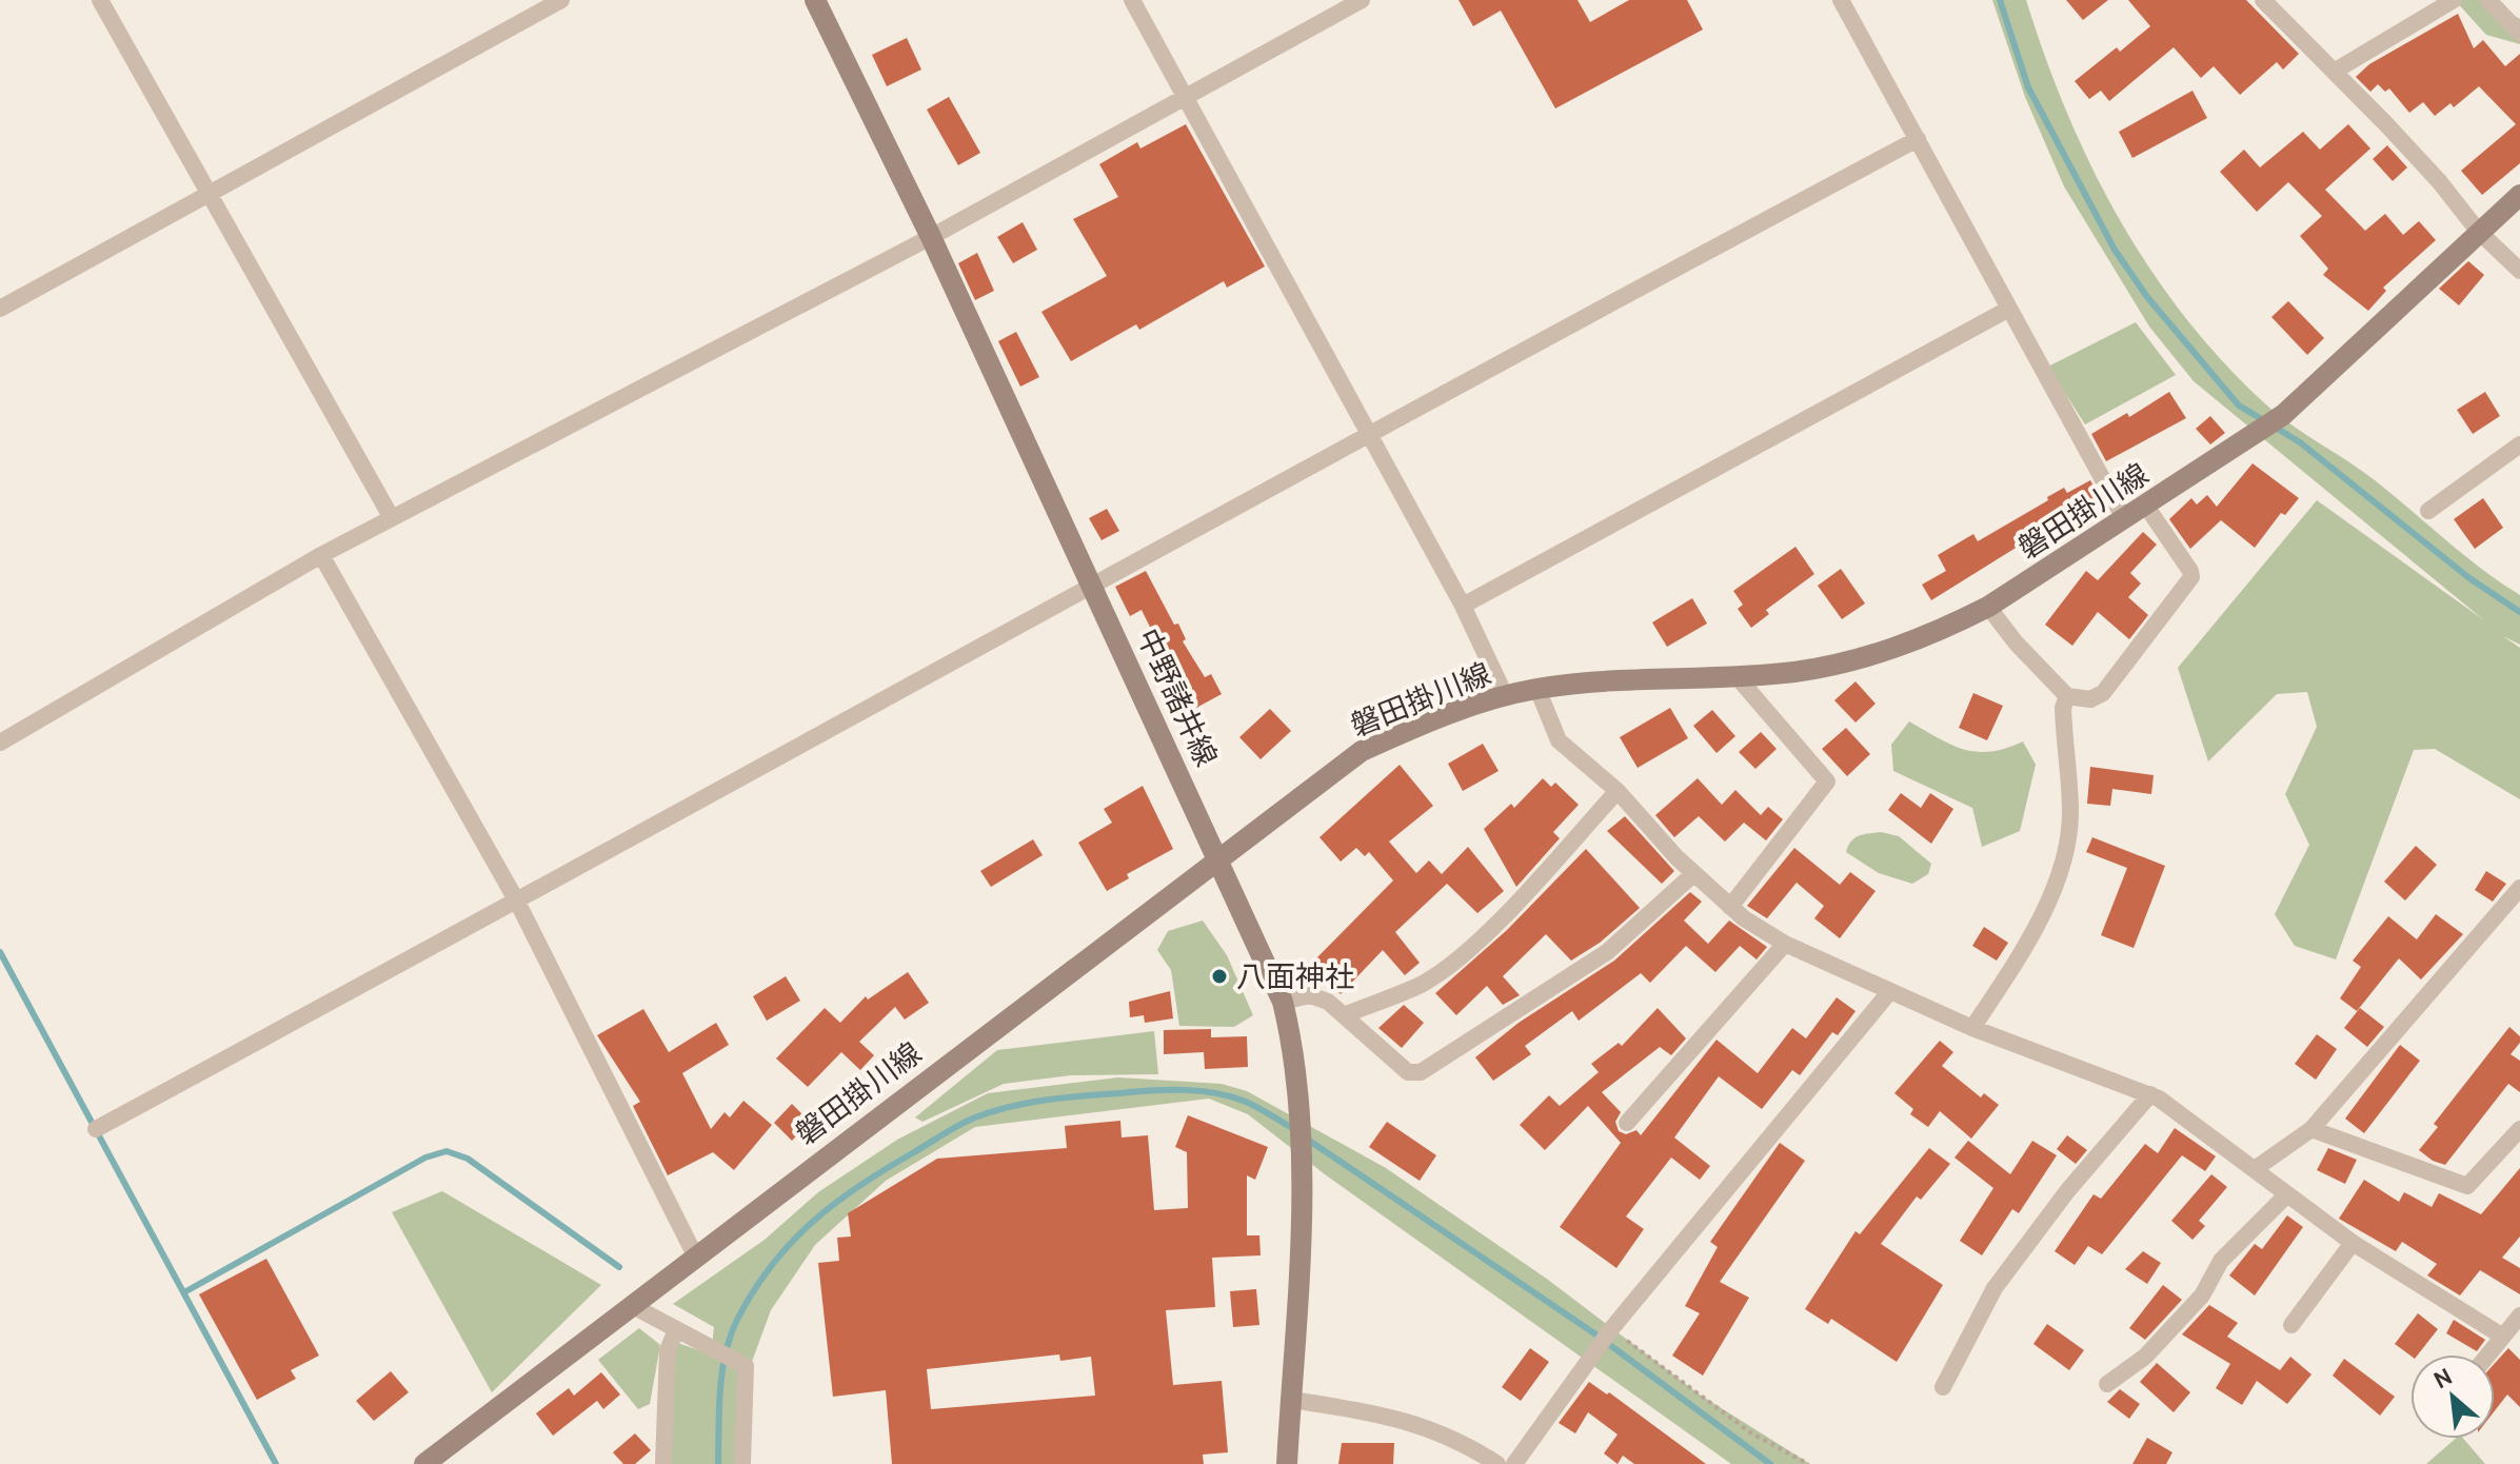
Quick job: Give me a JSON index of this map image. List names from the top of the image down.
{
  "streets": {
    "main road": ["磐田掛川線", "中野諸井線"]
  },
  "crossings": [
    ["磐田掛川線", "中野諸井線"]
  ],
  "places": ["八面神社"],
  "north": "top left"
}
